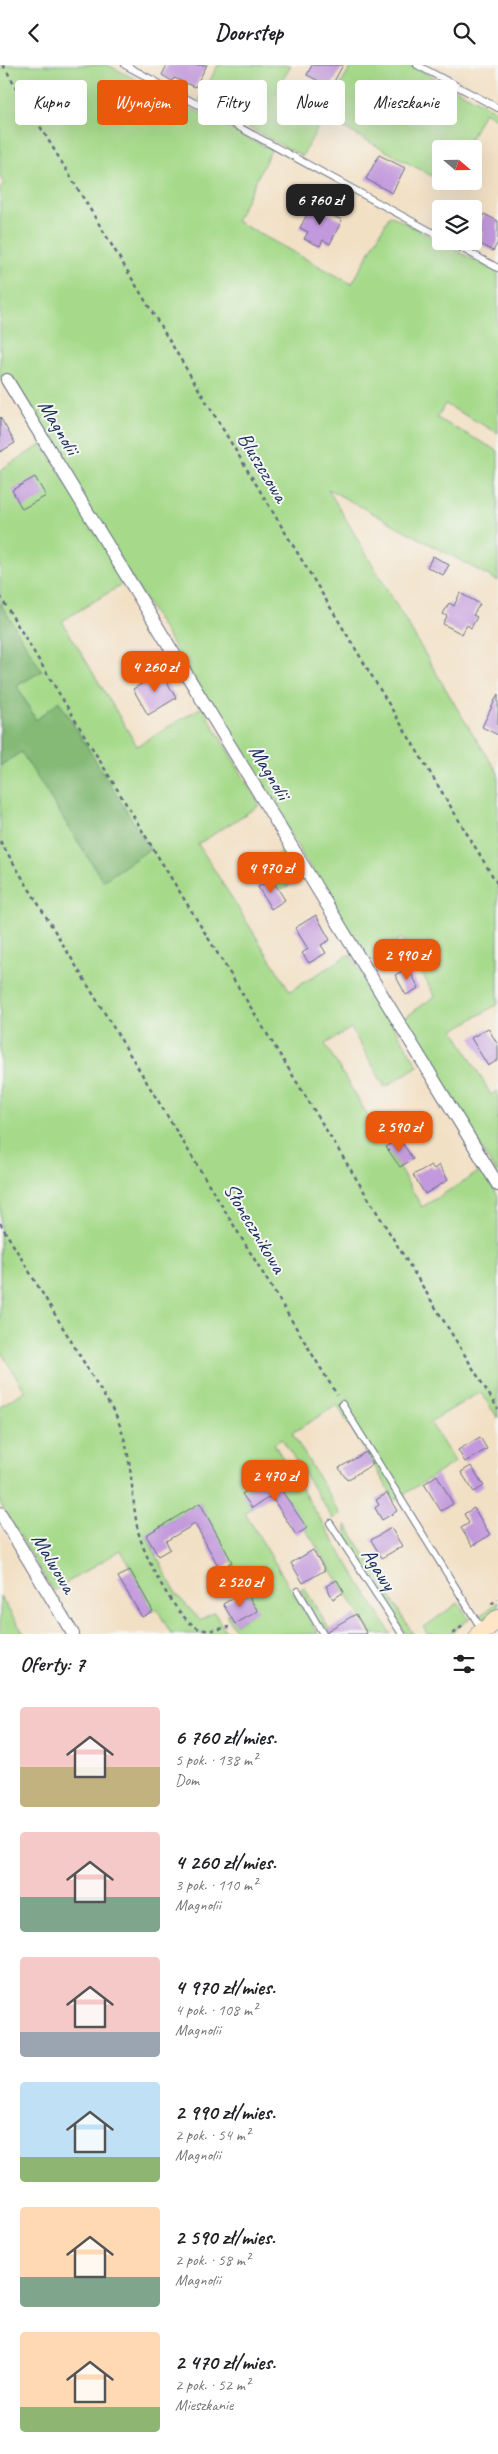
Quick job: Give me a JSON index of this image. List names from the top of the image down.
{
  "streets": {
    "street": ["Magnolii", "Malwowa"],
    "lane": ["Agawy"],
    "path": ["Bluszczowa", "Słonecznikowa"]
  },
  "north": "right",
  "page": {
    "header": "Doorstep",
    "chip": [
      "Kupno",
      "Wynajem",
      "Filtry",
      "Nowe",
      "Mieszkanie"
    ],
    "price": [
      "6 760 zł",
      "4 260 zł",
      "4 970 zł",
      "2 990 zł",
      "2 590 zł",
      "2 470 zł",
      "2 520 zł"
    ],
    "heading": "Oferty: 7",
    "list": [
      {
        "name": "6 760 zł/mies.",
        "note": "5 pok. · 138 m² · Dom"
      },
      {
        "name": "4 260 zł/mies.",
        "note": "3 pok. · 110 m² · Magnolii"
      },
      {
        "name": "4 970 zł/mies.",
        "note": "4 pok. · 108 m² · Magnolii"
      },
      {
        "name": "2 990 zł/mies.",
        "note": "2 pok. · 54 m² · Magnolii"
      },
      {
        "name": "2 590 zł/mies.",
        "note": "2 pok. · 58 m² · Magnolii"
      },
      {
        "name": "2 470 zł/mies.",
        "note": "2 pok. · 52 m² · Mieszkanie"
      }
    ]
  }
}
